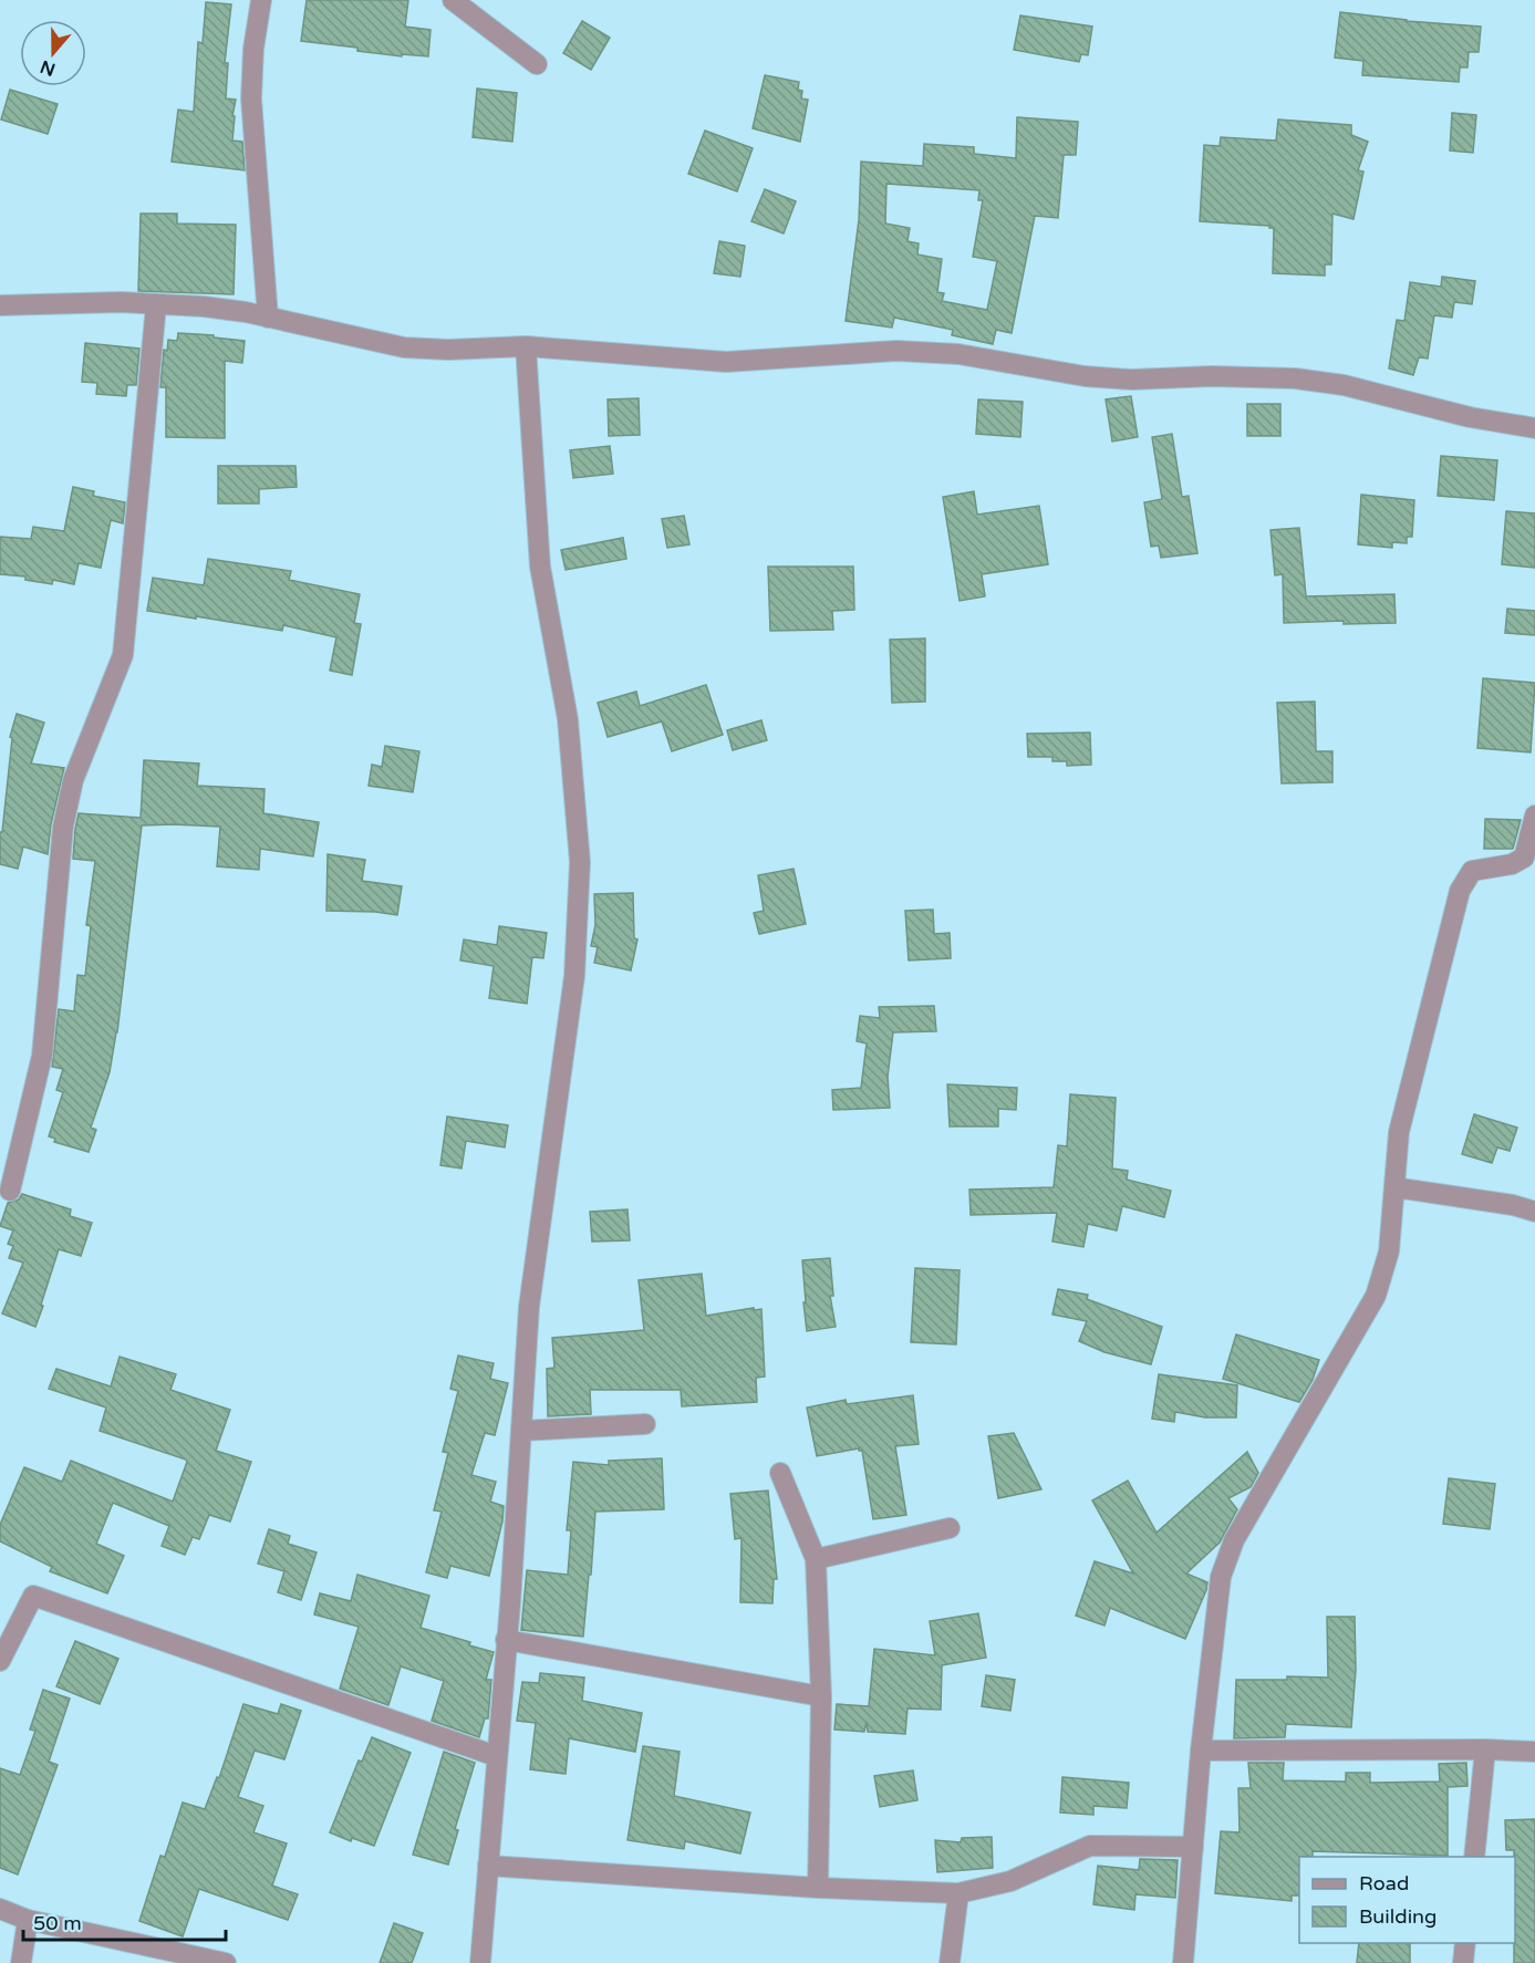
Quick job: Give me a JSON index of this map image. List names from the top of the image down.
{
  "legend": ["Road", "Building"],
  "scale_bar": "50 m",
  "north": "bottom"
}
